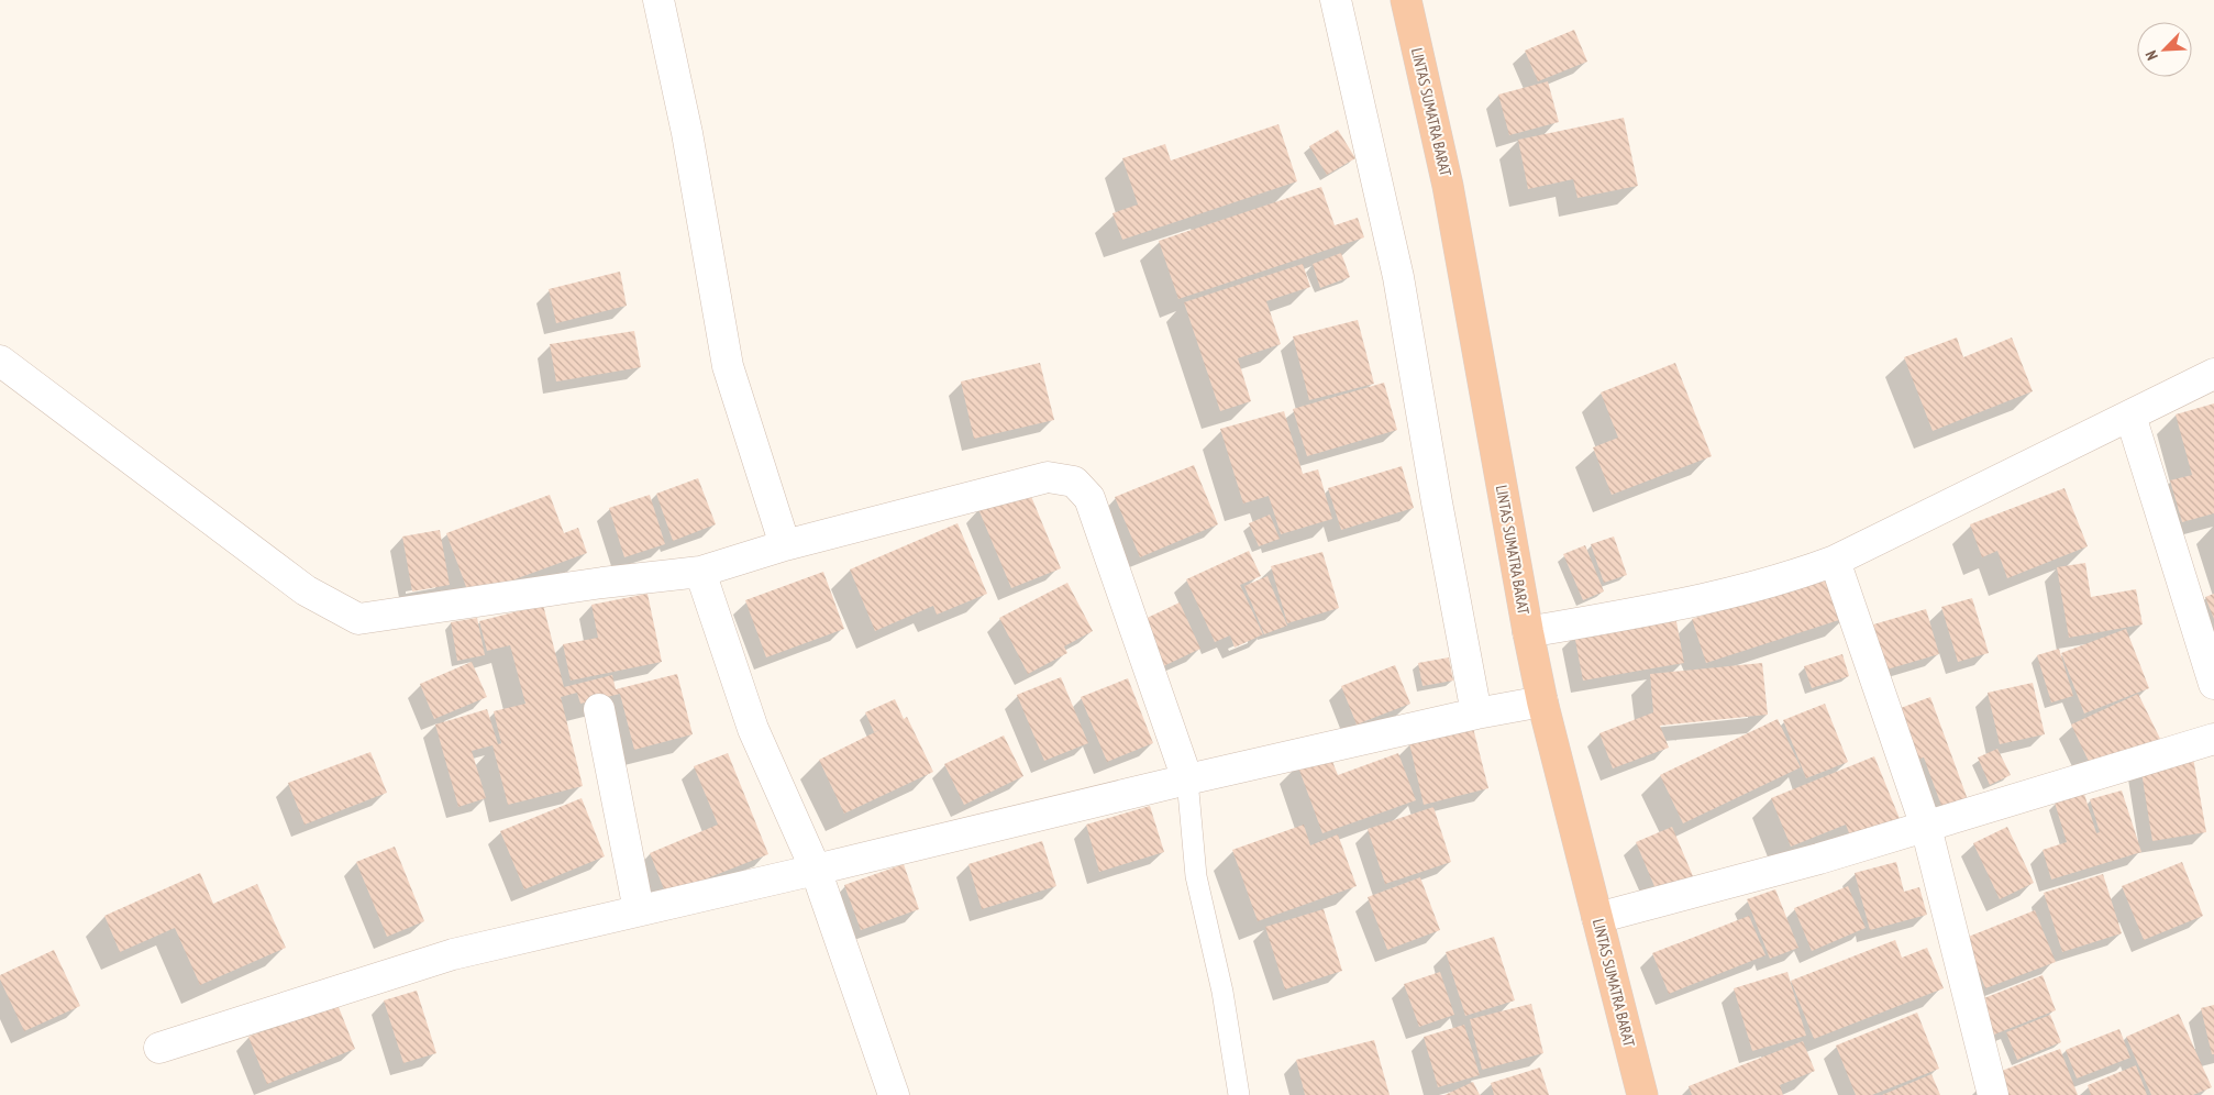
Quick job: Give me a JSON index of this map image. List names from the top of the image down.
{
  "streets": {
    "highway": ["LINTAS SUMATRA BARAT"]
  },
  "north": "bottom left"
}
